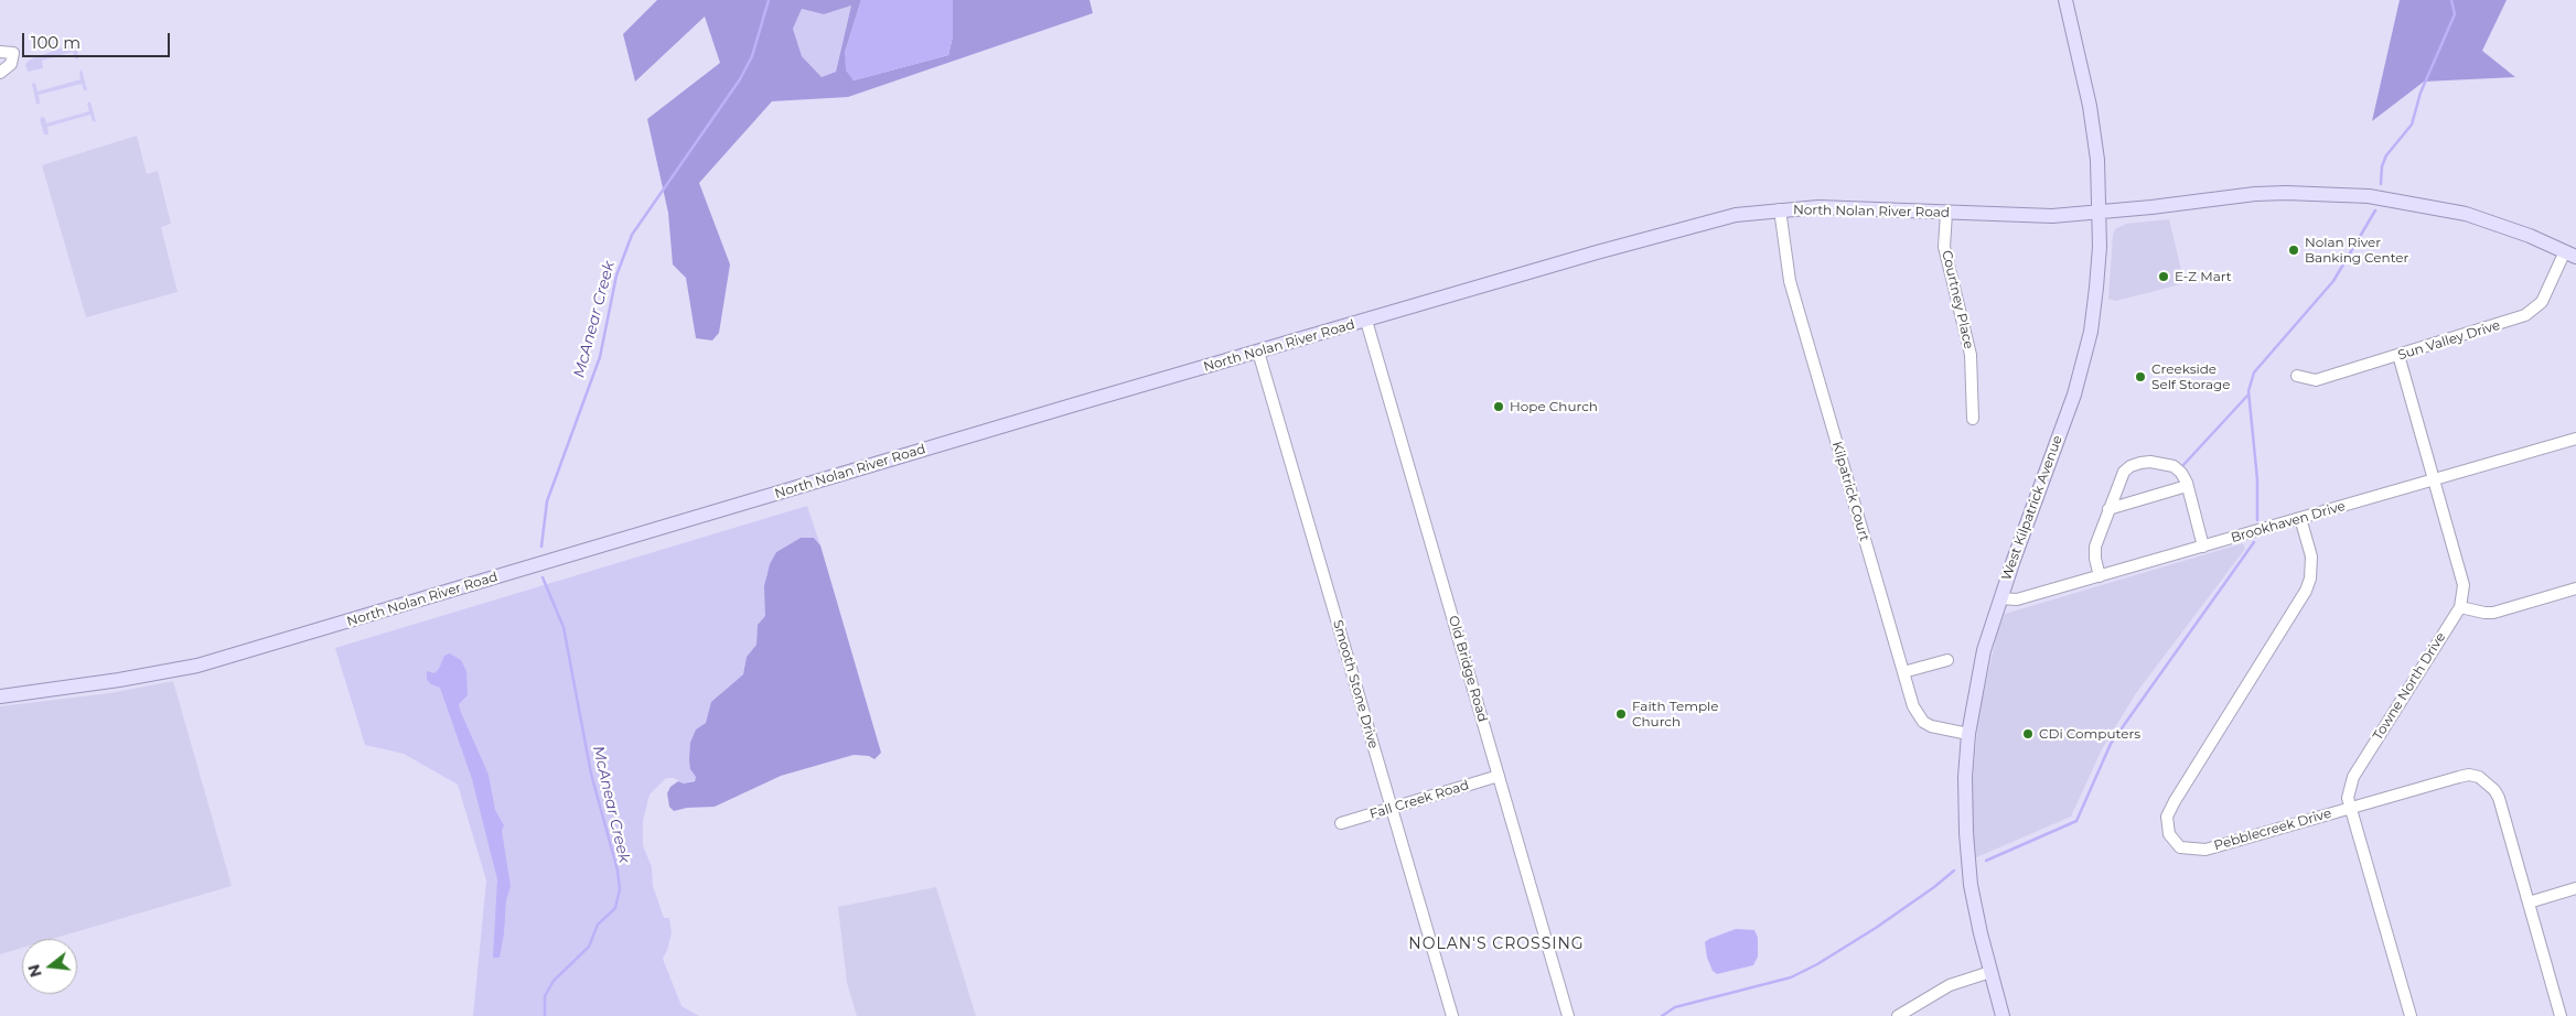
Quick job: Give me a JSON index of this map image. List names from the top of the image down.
{
  "streets": {
    "main road": ["North Nolan River Road", "West Kilpatrick Avenue"],
    "street": [
      "Courtney Place",
      "Sun Valley Drive",
      "Kilpatrick Court",
      "Brookhaven Drive",
      "Old Bridge Road",
      "Smooth Stone Drive",
      "Towne North Drive",
      "Fall Creek Road",
      "Pebblecreek Drive"
    ]
  },
  "crossings": [
    ["North Nolan River Road", "Courtney Place"],
    ["North Nolan River Road", "Sun Valley Drive"],
    ["North Nolan River Road", "Kilpatrick Court"],
    ["North Nolan River Road", "West Kilpatrick Avenue"],
    ["North Nolan River Road", "Old Bridge Road"],
    ["North Nolan River Road", "Smooth Stone Drive"],
    ["Sun Valley Drive", "Towne North Drive"],
    ["Kilpatrick Court", "West Kilpatrick Avenue"],
    ["West Kilpatrick Avenue", "Brookhaven Drive"],
    ["Brookhaven Drive", "Towne North Drive"],
    ["Brookhaven Drive", "Pebblecreek Drive"],
    ["Old Bridge Road", "Fall Creek Road"],
    ["Smooth Stone Drive", "Fall Creek Road"],
    ["Towne North Drive", "Pebblecreek Drive"]
  ],
  "districts": ["NOLAN'S CROSSING"],
  "water": ["McAnear Creek"],
  "places": [
    "Nolan River Banking Center",
    "E-Z Mart",
    "Creekside Self Storage",
    "Hope Church",
    "Faith Temple Church",
    "CDi Computers"
  ],
  "scale_bar": "100 m",
  "north": "left"
}
